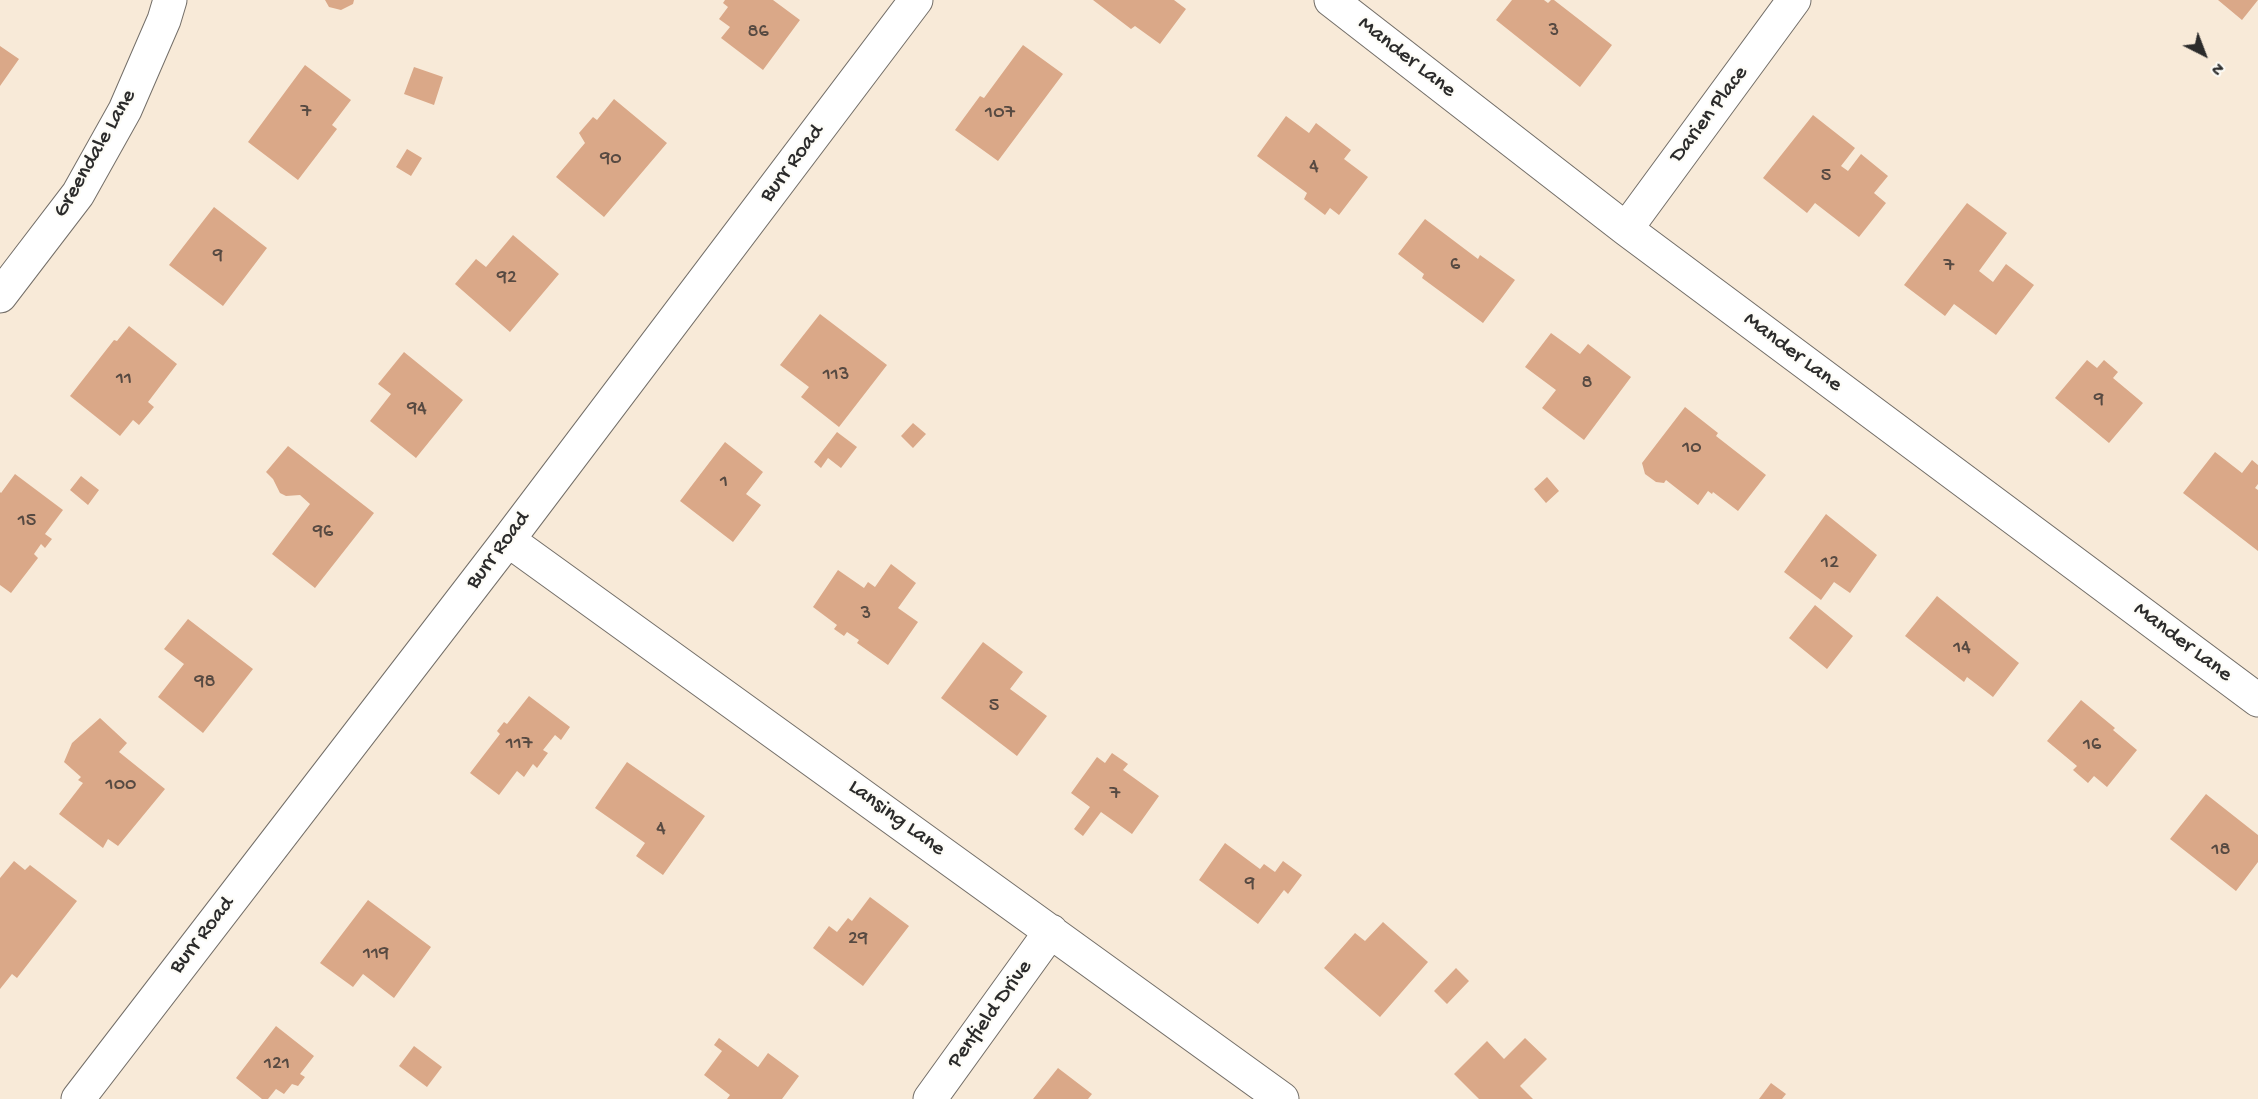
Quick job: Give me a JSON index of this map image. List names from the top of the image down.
{
  "streets": {
    "street": [
      "Mander Lane",
      "Darien Place",
      "Greendale Lane",
      "Burr Road",
      "Lansing Lane",
      "Penfield Drive"
    ]
  },
  "crossings": [
    ["Mander Lane", "Darien Place"],
    ["Burr Road", "Lansing Lane"],
    ["Lansing Lane", "Penfield Drive"]
  ],
  "house_numbers": [
    "3",
    "86",
    "7",
    "107",
    "90",
    "4",
    "5",
    "9",
    "6",
    "7",
    "92",
    "113",
    "11",
    "8",
    "9",
    "94",
    "10",
    "1",
    "15",
    "96",
    "12",
    "3",
    "14",
    "98",
    "5",
    "117",
    "16",
    "100",
    "7",
    "4",
    "18",
    "9",
    "29",
    "119",
    "121"
  ],
  "north": "bottom right"
}
